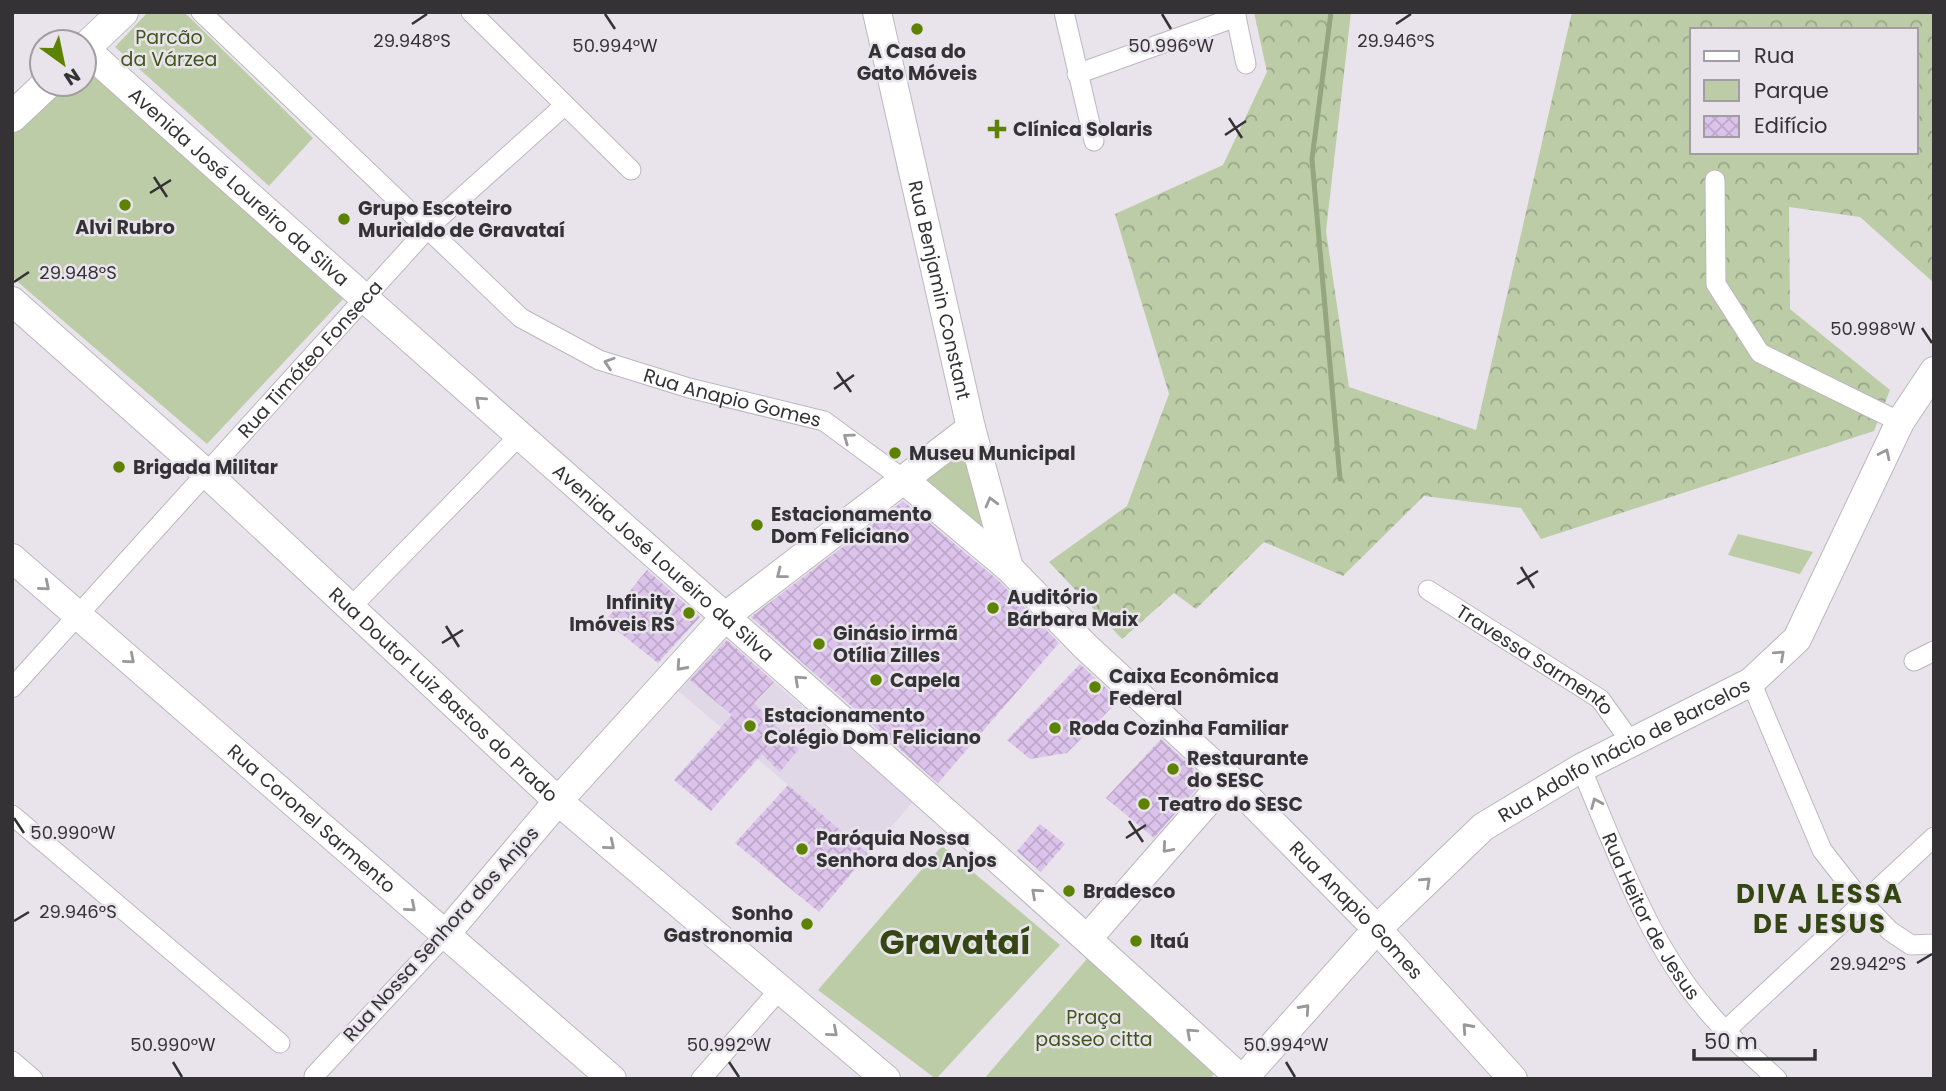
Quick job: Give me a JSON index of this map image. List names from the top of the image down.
{
  "streets": {
    "street": [
      "Avenida José Loureiro da Silva",
      "Rua Benjamin Constant",
      "Rua Timóteo Fonseca",
      "Rua Anapio Gomes",
      "Travessa Sarmento",
      "Rua Doutor Luiz Bastos do Prado",
      "Rua Adolfo Inácio de Barcelos",
      "Rua Coronel Sarmento",
      "Rua Heitor de Jesus",
      "Rua Nossa Senhora dos Anjos"
    ]
  },
  "crossings": [
    ["Avenida José Loureiro da Silva", "Rua Timóteo Fonseca"],
    ["Avenida José Loureiro da Silva", "Rua Adolfo Inácio de Barcelos"],
    ["Avenida José Loureiro da Silva", "Rua Nossa Senhora dos Anjos"],
    ["Rua Benjamin Constant", "Rua Anapio Gomes"],
    ["Rua Benjamin Constant", "Rua Nossa Senhora dos Anjos"],
    ["Rua Timóteo Fonseca", "Rua Anapio Gomes"],
    ["Rua Timóteo Fonseca", "Rua Doutor Luiz Bastos do Prado"],
    ["Rua Timóteo Fonseca", "Rua Coronel Sarmento"],
    ["Rua Anapio Gomes", "Rua Adolfo Inácio de Barcelos"],
    ["Rua Anapio Gomes", "Rua Nossa Senhora dos Anjos"],
    ["Travessa Sarmento", "Rua Adolfo Inácio de Barcelos"],
    ["Rua Doutor Luiz Bastos do Prado", "Rua Nossa Senhora dos Anjos"],
    ["Rua Adolfo Inácio de Barcelos", "Rua Heitor de Jesus"],
    ["Rua Coronel Sarmento", "Rua Nossa Senhora dos Anjos"]
  ],
  "one_way": [
    "Avenida José Loureiro da Silva",
    "Rua Anapio Gomes",
    "Rua Doutor Luiz Bastos do Prado",
    "Rua Heitor de Jesus",
    "Rua Nossa Senhora dos Anjos"
  ],
  "districts": ["DIVA LESSA DE JESUS", "Gravataí"],
  "parks": ["Parcão da Várzea", "Praça passeo citta"],
  "places": {
    "other": [
      "A Casa do Gato Móveis",
      "Alvi Rubro",
      "Grupo Escoteiro Murialdo de Gravataí",
      "Museu Municipal",
      "Brigada Militar",
      "Estacionamento Dom Feliciano",
      "Auditório Bárbara Maix",
      "Infinity Imóveis RS",
      "Ginásio irmã Otília Zilles",
      "Capela",
      "Caixa Econômica Federal",
      "Estacionamento Colégio Dom Feliciano",
      "Roda Cozinha Familiar",
      "Restaurante do SESC",
      "Teatro do SESC",
      "Paróquia Nossa Senhora dos Anjos",
      "Bradesco",
      "Sonho Gastronomia",
      "Itaú"
    ],
    "health": ["Clínica Solaris"]
  },
  "legend": ["Rua", "Parque", "Edifício"],
  "scale_bar": "50 m",
  "north": "bottom right",
  "coordinates": [
    "29.948°S",
    "29.946°S",
    "50.994°W",
    "50.996°W",
    "50.998°W",
    "50.990°W",
    "29.942°S",
    "50.992°W"
  ]
}
